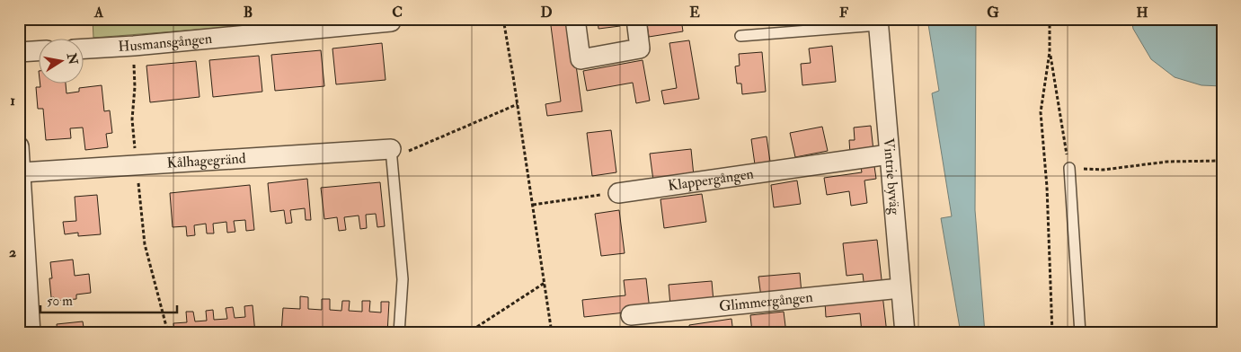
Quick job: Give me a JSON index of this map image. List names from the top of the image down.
{
  "streets": {
    "street": [
      "Husmansgången",
      "Kålhagegränd",
      "Vintrie byväg",
      "Klappergången",
      "Glimmergången"
    ]
  },
  "crossings": [
    ["Vintrie byväg", "Klappergången"],
    ["Vintrie byväg", "Glimmergången"]
  ],
  "scale_bar": "50 m",
  "north": "right",
  "grid": {
    "columns": [
      "A",
      "B",
      "C",
      "D",
      "E",
      "F",
      "G",
      "H"
    ],
    "rows": ["1", "2"]
  }
}
